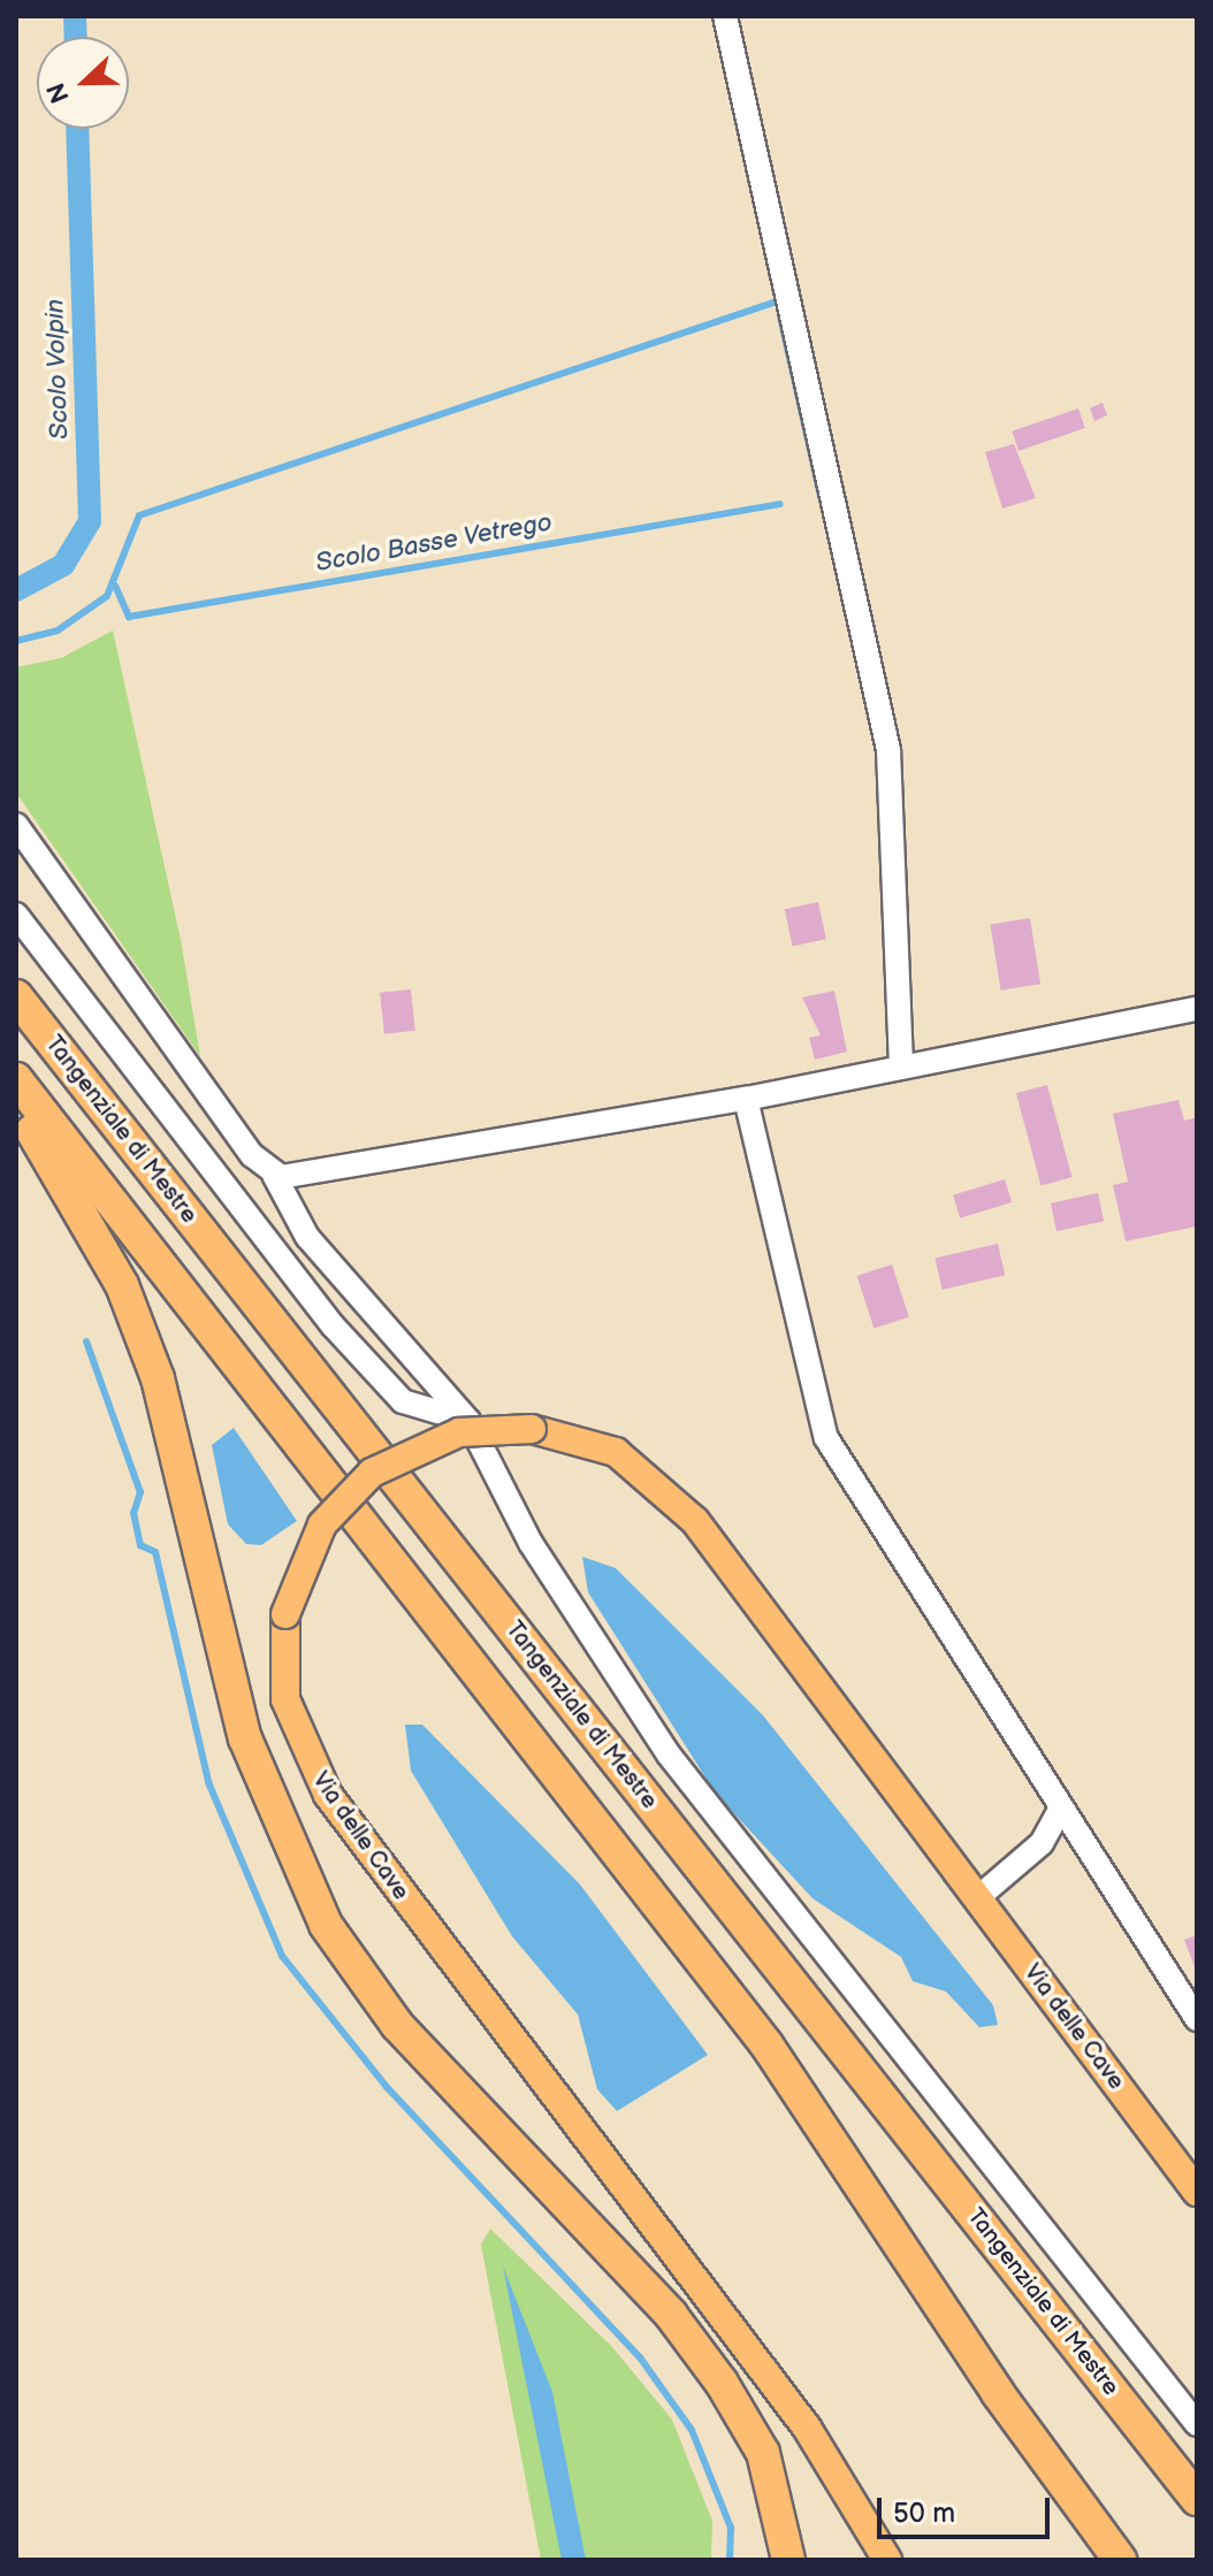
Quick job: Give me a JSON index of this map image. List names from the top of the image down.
{
  "streets": {
    "highway": ["Tangenziale di Mestre"],
    "main road": ["Via delle Cave"]
  },
  "water": ["Scolo Volpin", "Scolo Basse Vetrego"],
  "scale_bar": "50 m",
  "north": "left"
}
